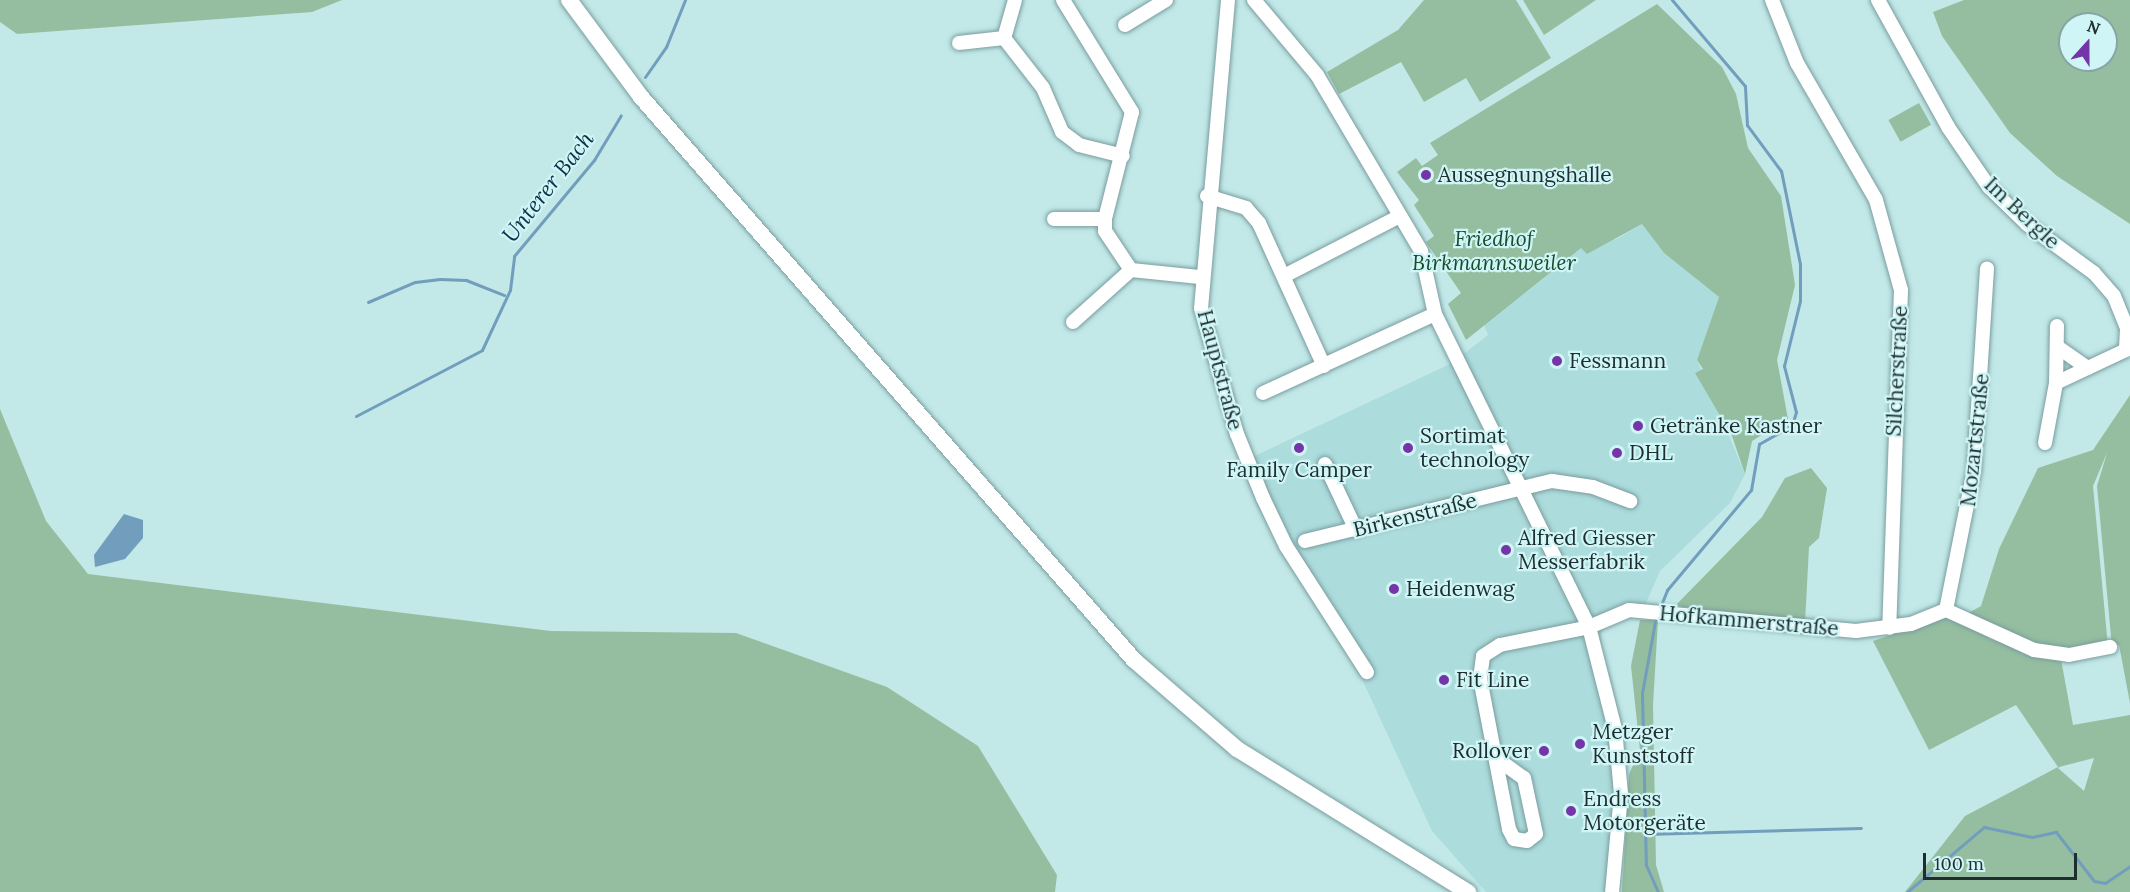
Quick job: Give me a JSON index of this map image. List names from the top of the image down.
{
  "streets": {
    "street": [
      "Im Bergle",
      "Hauptstraße",
      "Silcherstraße",
      "Mozartstraße",
      "Birkenstraße",
      "Hofkammerstraße"
    ]
  },
  "crossings": [
    ["Silcherstraße", "Hofkammerstraße"],
    ["Mozartstraße", "Hofkammerstraße"]
  ],
  "water": ["Unterer Bach"],
  "parks": ["Friedhof Birkmannsweiler"],
  "places": [
    "Aussegnungshalle",
    "Fessmann",
    "Getränke Kastner",
    "Family Camper",
    "Sortimat technology",
    "DHL",
    "Alfred Giesser Messerfabrik",
    "Heidenwag",
    "Fit Line",
    "Metzger Kunststoff",
    "Rollover",
    "Endress Motorgeräte"
  ],
  "scale_bar": "100 m",
  "north": "top"
}
